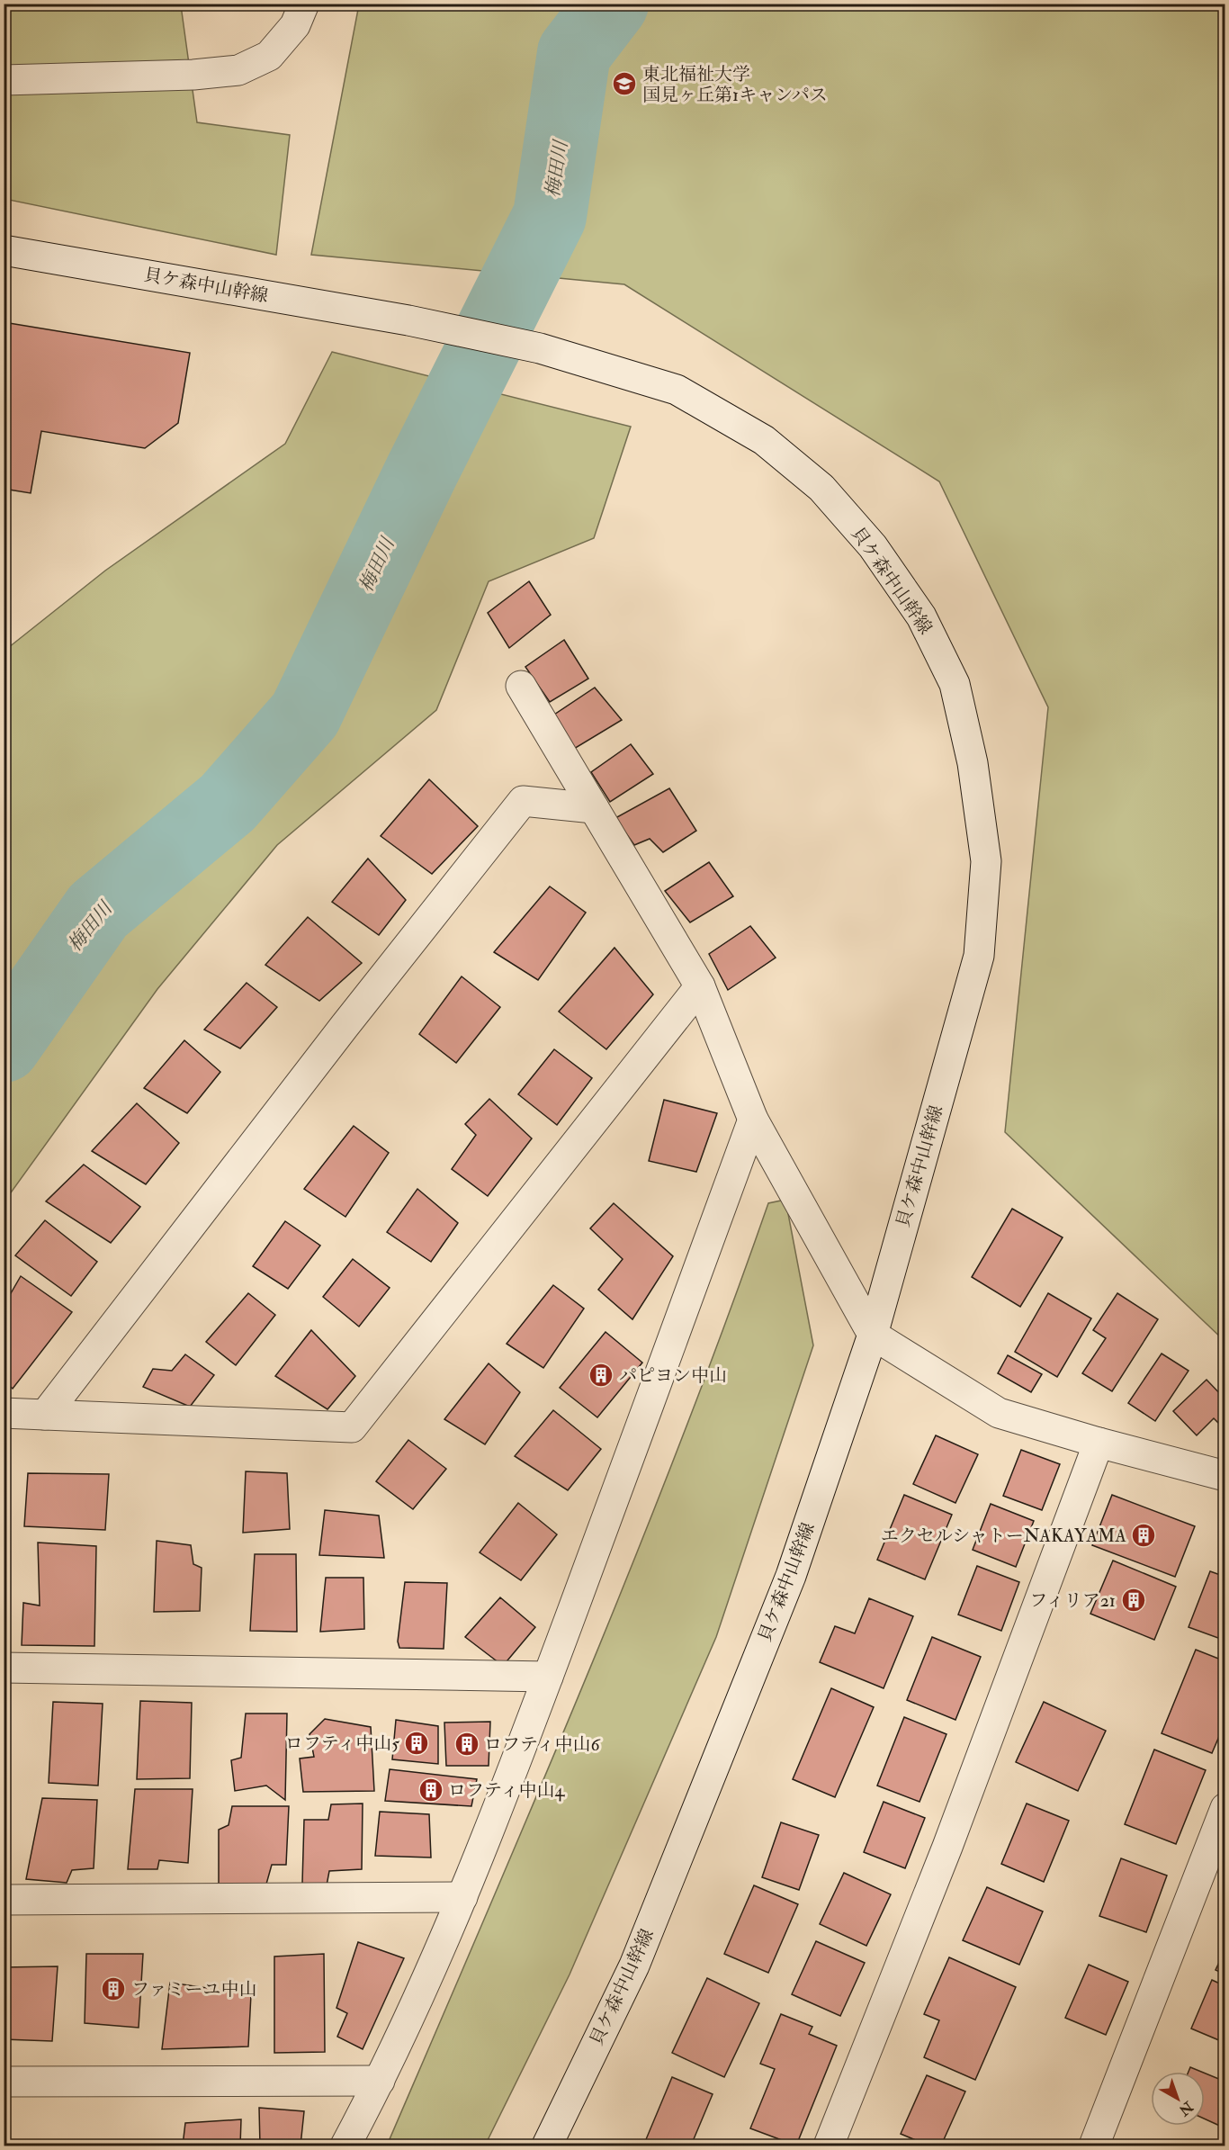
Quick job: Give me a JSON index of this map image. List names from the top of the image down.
{
  "streets": {
    "street": ["貝ケ森中山幹線"]
  },
  "water": ["梅田川"],
  "places": {
    "school or university": ["東北福祉大学 国見ヶ丘第1キャンパス"],
    "building": [
      "パピヨン中山",
      "エクセルシャトーNAKAYAMA",
      "フィリア21",
      "ロフティ中山5",
      "ロフティ中山6",
      "ロフティ中山4",
      "ファミーユ中山"
    ]
  },
  "north": "bottom right"
}
